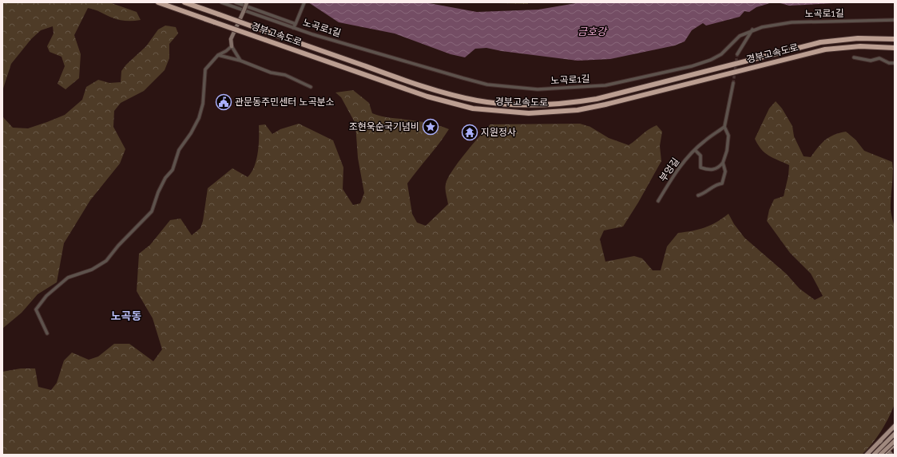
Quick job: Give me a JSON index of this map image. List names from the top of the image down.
{
  "streets": {
    "highway": ["경부고속도로"],
    "street": ["노곡로1길", "부엉길"]
  },
  "districts": ["노곡동"],
  "water": ["금호강"],
  "places": {
    "public building": ["관문동주민센터 노곡분소"],
    "place": ["조현욱순국기념비"],
    "temple": ["지원정사"]
  }
}
